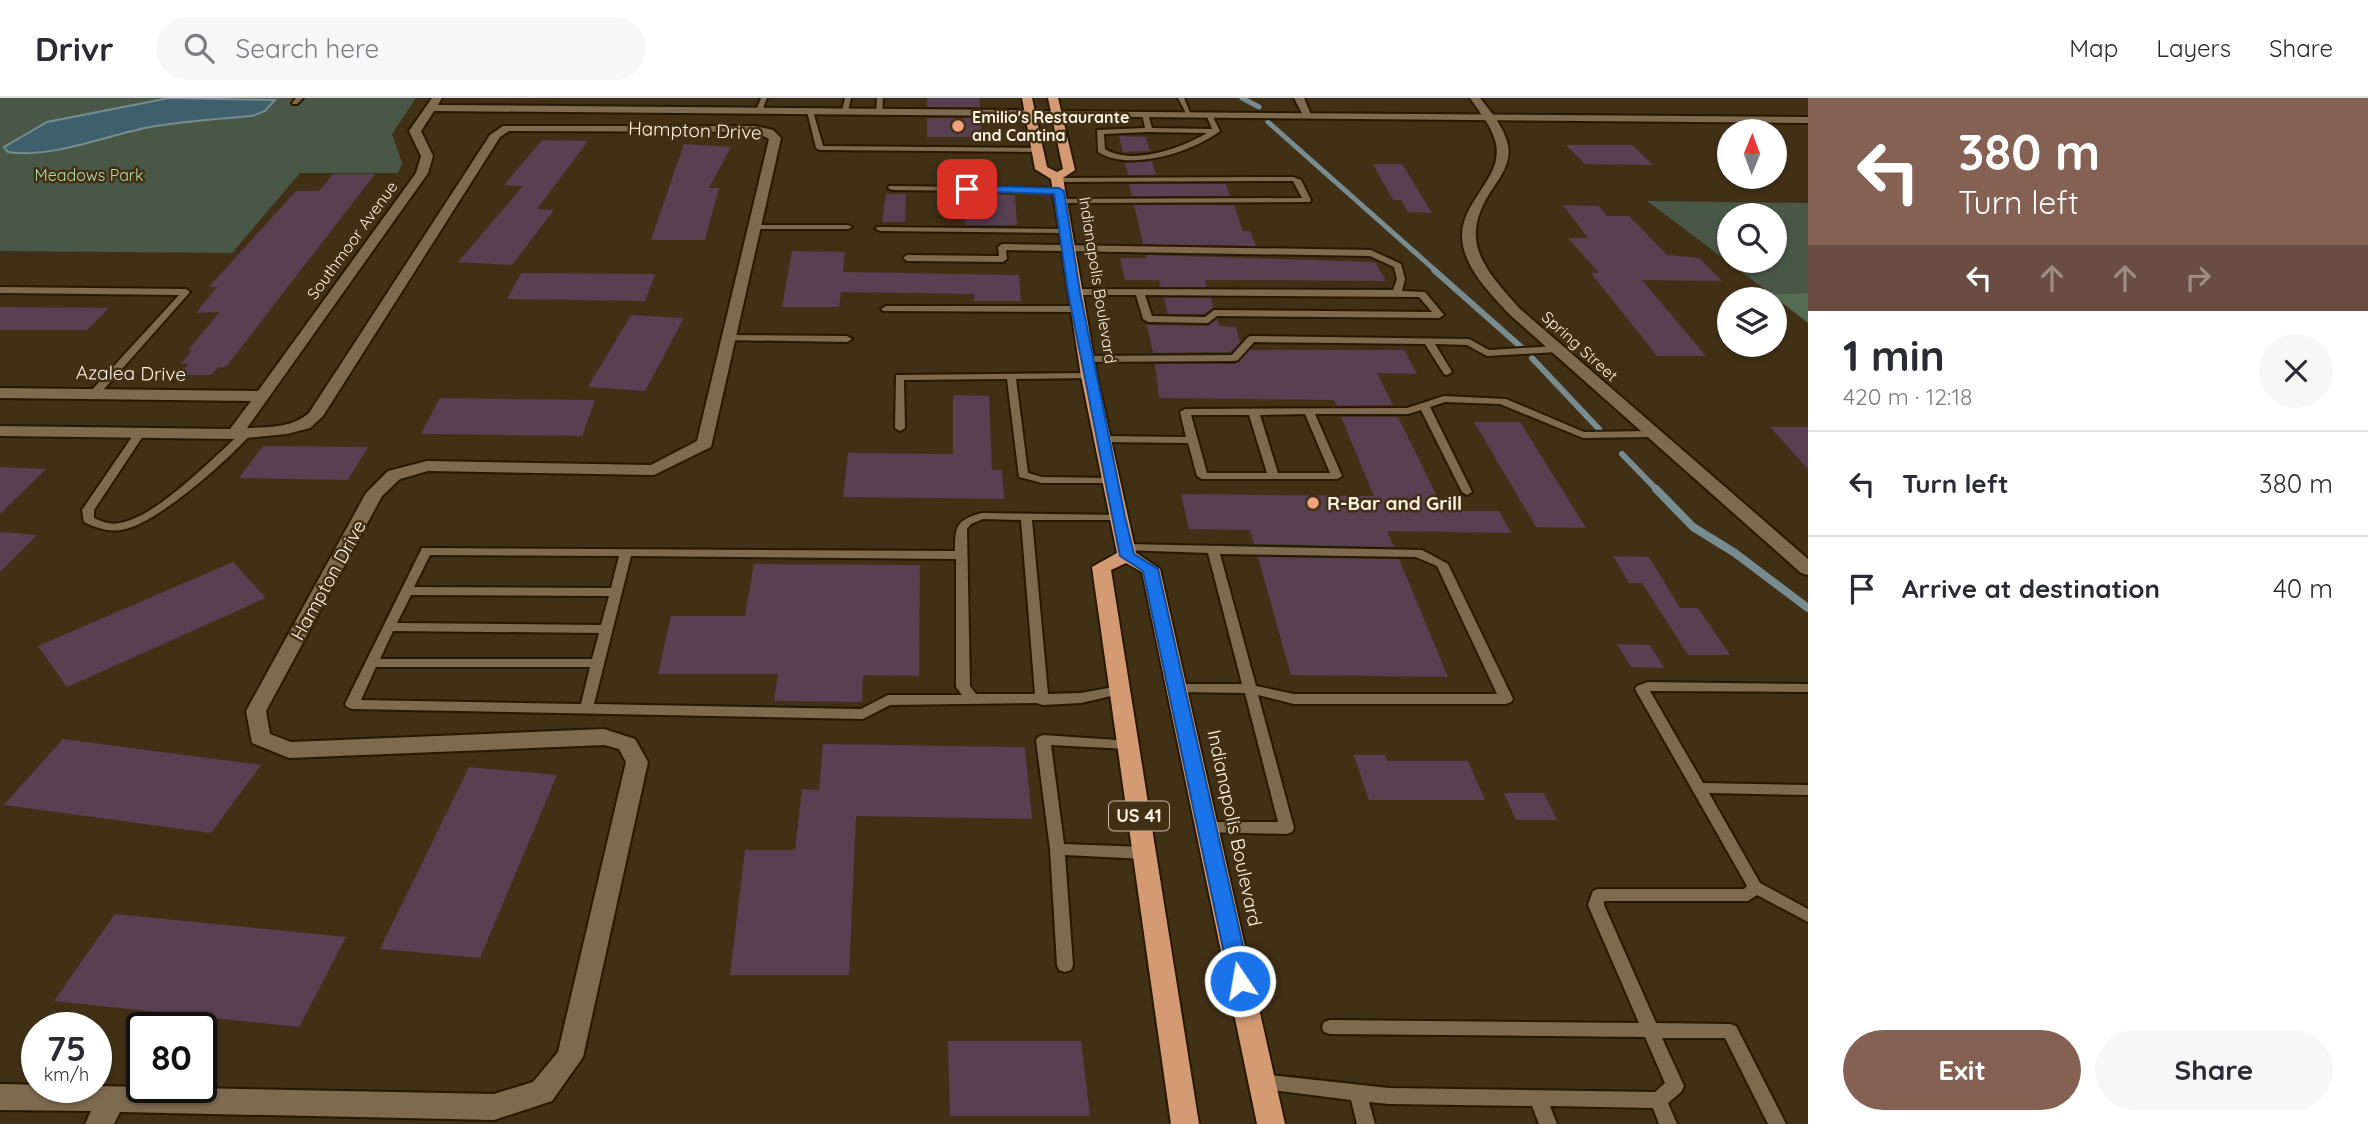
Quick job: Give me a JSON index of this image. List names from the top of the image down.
{
  "streets": {
    "highway": ["Indianapolis Boulevard", "US 41"],
    "street": [
      "Hampton Drive",
      "Southmoor Avenue",
      "Spring Street",
      "Azalea Drive"
    ]
  },
  "crossings": [
    ["Southmoor Avenue", "Azalea Drive"],
    ["Indianapolis Boulevard", "US 41"]
  ],
  "parks": ["Meadows Park"],
  "places": ["Emilio's Restaurante and Cantina", "R-Bar and Grill"],
  "north": "top",
  "page": {
    "header": "Drivr",
    "search": "Search here",
    "nav": ["Map", "Layers", "Share"],
    "turn": ["380 m", "Turn left"],
    "heading": ["1 min", "420 m · 12:18"],
    "list": [
      {
        "name": "Turn left",
        "value": "380 m"
      },
      {
        "name": "Arrive at destination",
        "value": "40 m"
      }
    ],
    "speed": "75 km/h",
    "limit": "80",
    "buttons": ["Exit", "Share"]
  }
}
